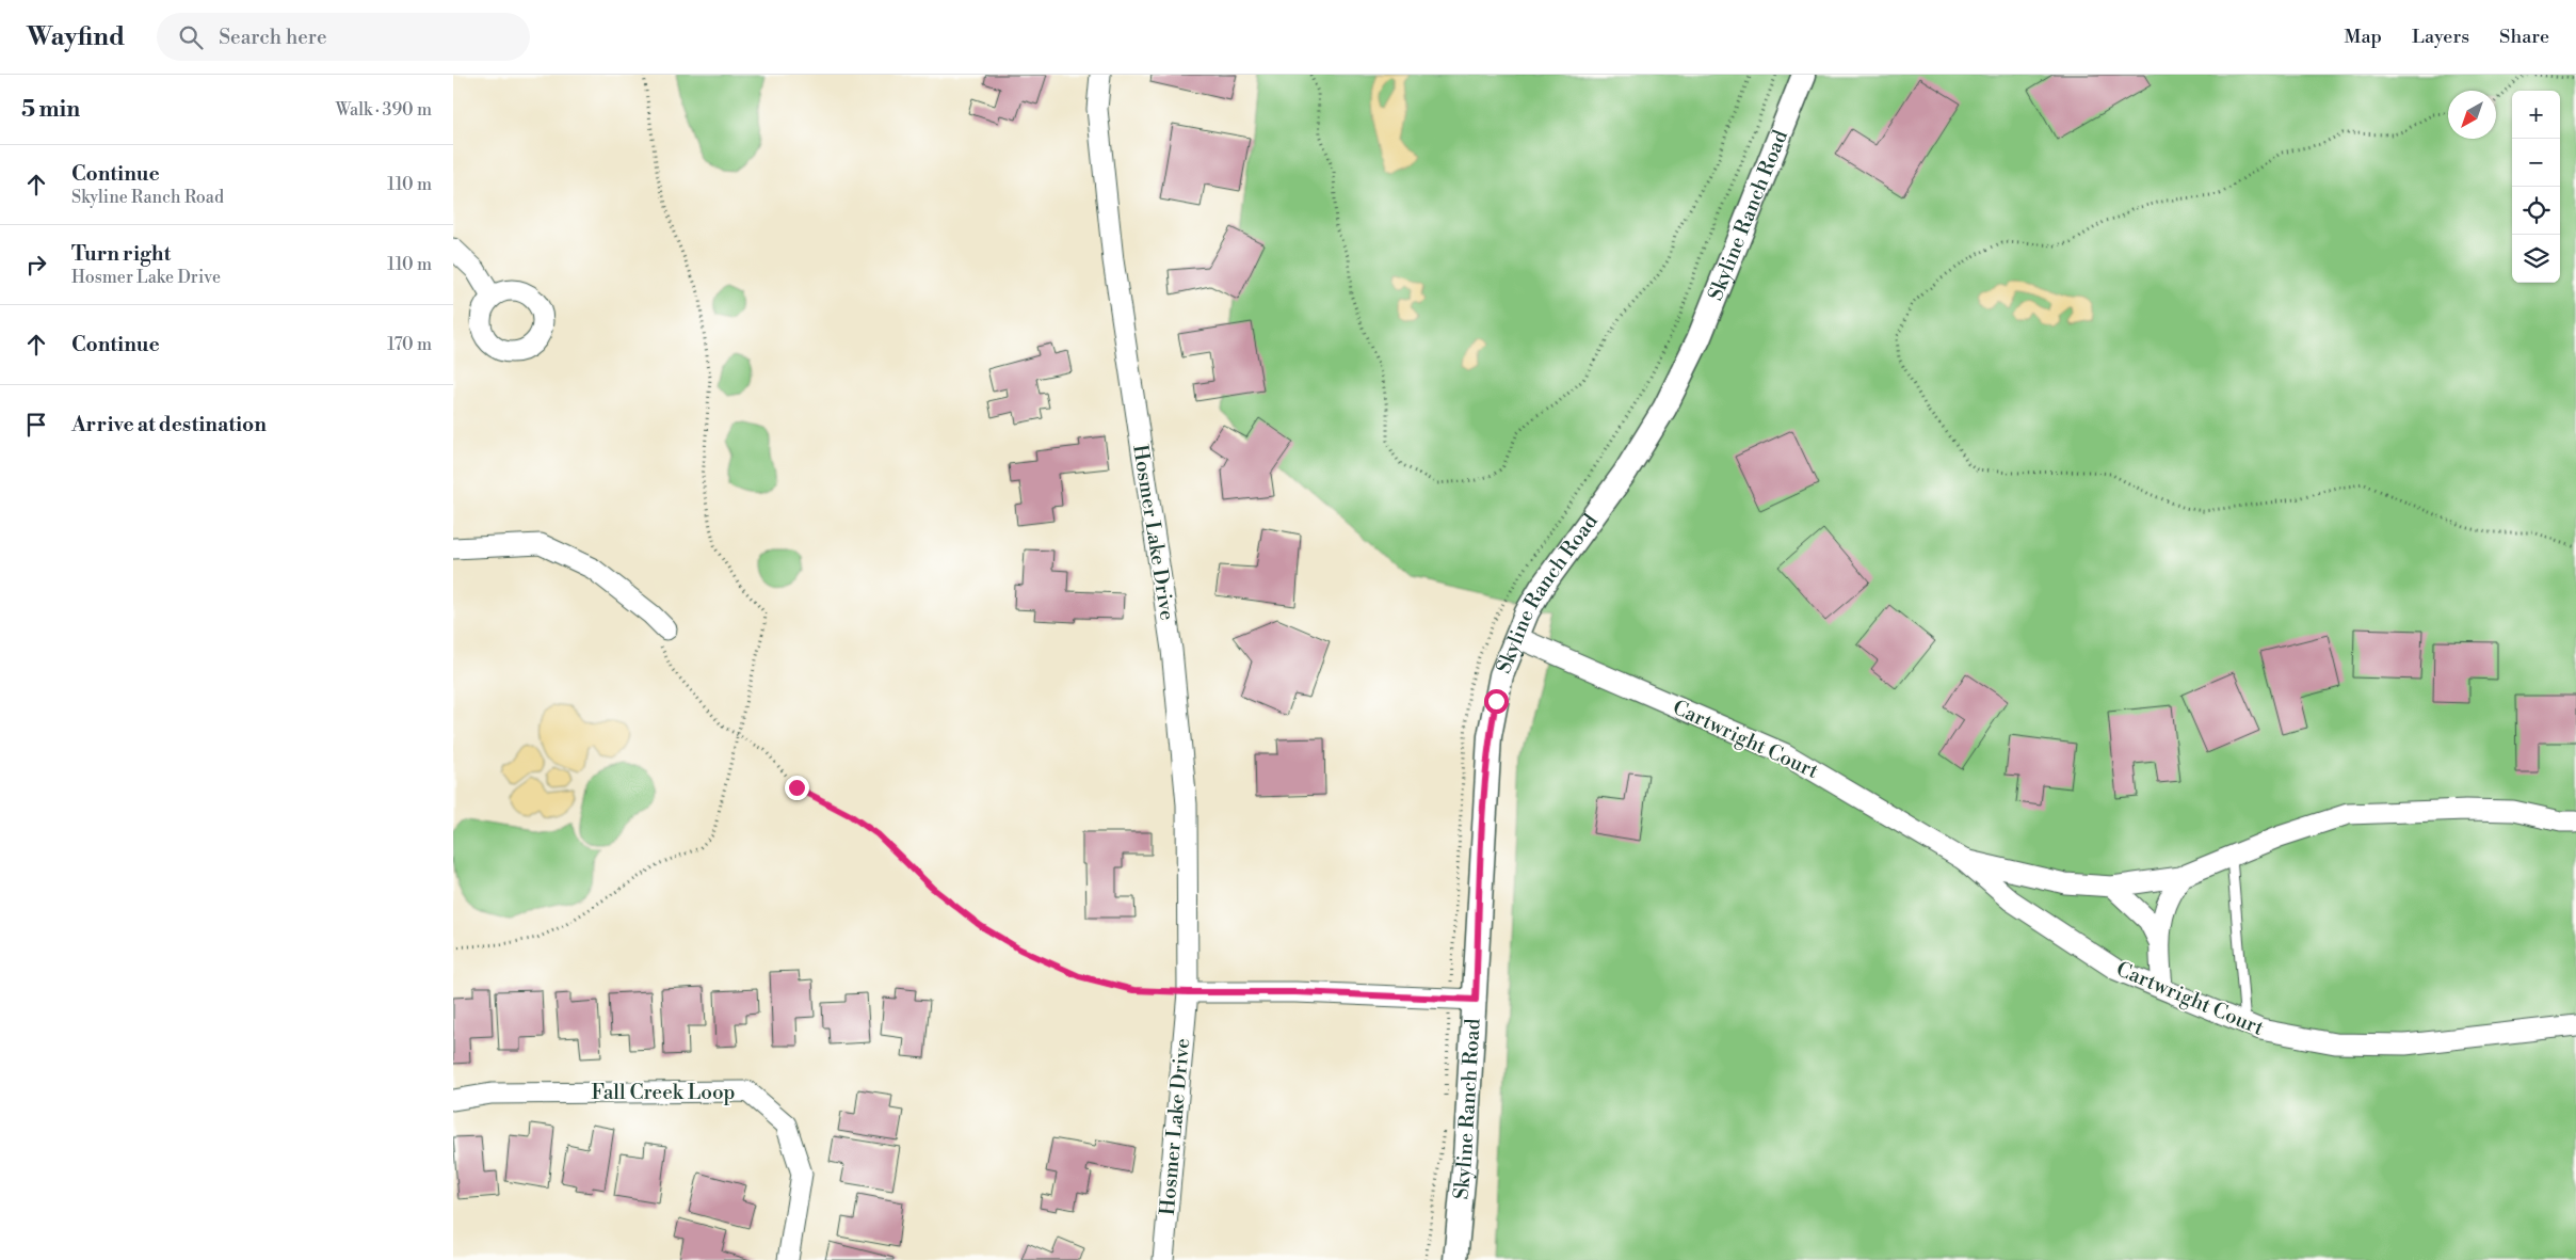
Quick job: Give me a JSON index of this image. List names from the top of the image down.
{
  "streets": {
    "street": [
      "Skyline Ranch Road",
      "Hosmer Lake Drive",
      "Cartwright Court",
      "Fall Creek Loop"
    ]
  },
  "crossings": [
    ["Skyline Ranch Road", "Cartwright Court"]
  ],
  "north": "bottom left",
  "page": {
    "header": "Wayfind",
    "search": "Search here",
    "nav": ["Map", "Layers", "Share"],
    "heading": ["5 min", "Walk · 390 m"],
    "map_buttons": ["+", "−"],
    "list": [
      ["Continue", "Skyline Ranch Road", "110 m"],
      ["Turn right", "Hosmer Lake Drive", "110 m"],
      ["Continue", "170 m"],
      "Arrive at destination"
    ]
  }
}
